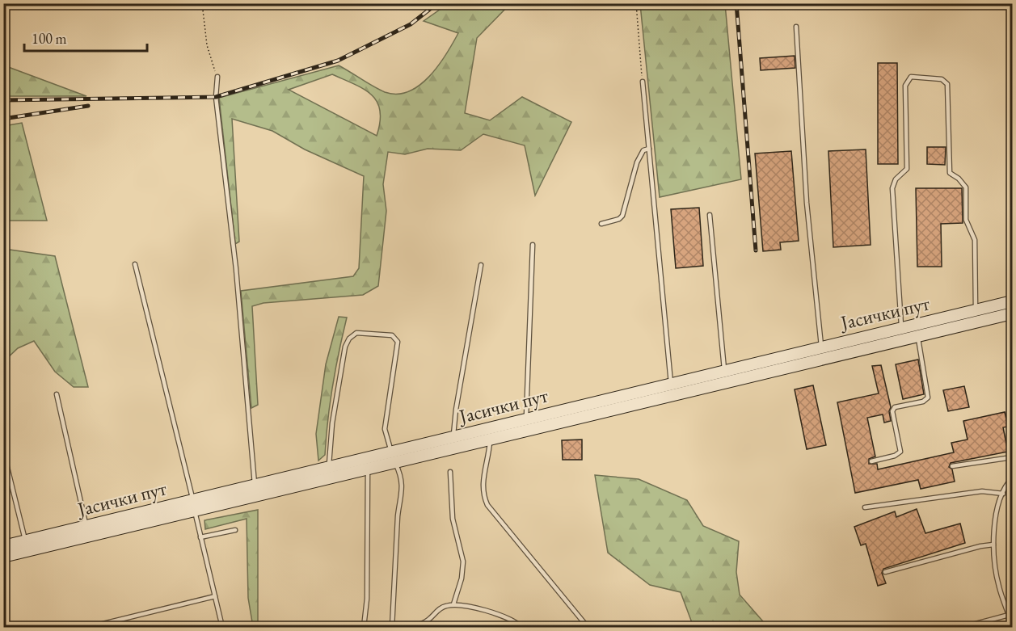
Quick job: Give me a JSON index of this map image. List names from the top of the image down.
{
  "streets": {
    "main road": ["Јасички пут"]
  },
  "scale_bar": "100 m"
}
